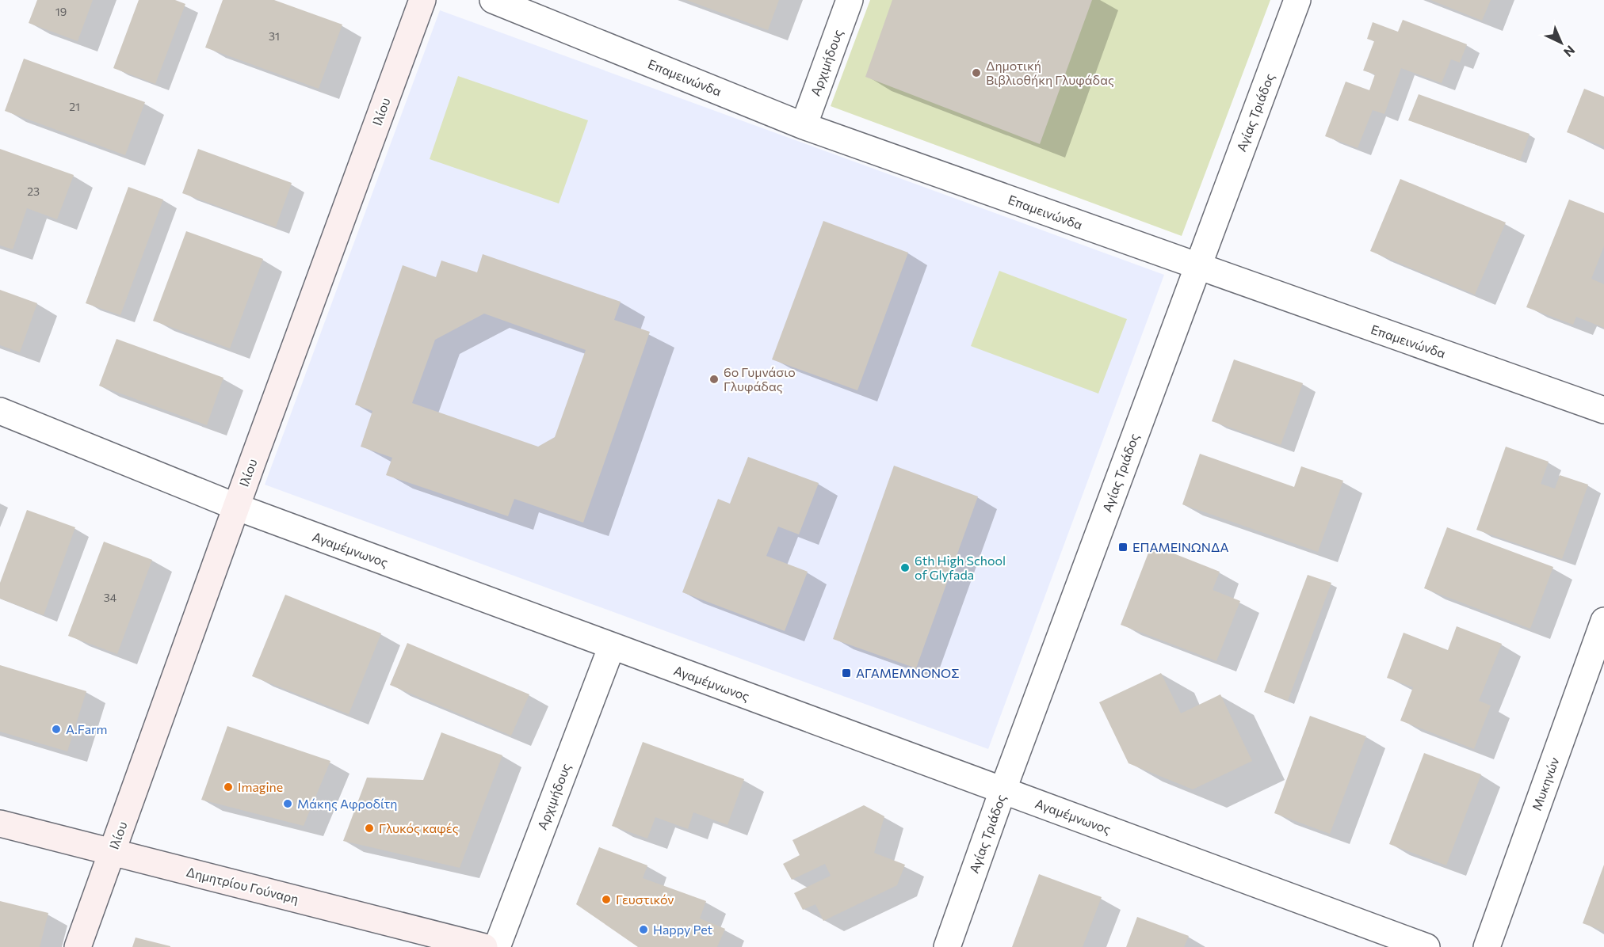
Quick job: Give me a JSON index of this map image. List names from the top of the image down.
{
  "streets": {
    "street": [
      "Αρχιμήδους",
      "Επαμεινώνδα",
      "Ιλίου",
      "Αγίας Τριάδος",
      "Αγαμέμνωνος",
      "Μυκηνών",
      "Δημητρίου Γούναρη"
    ]
  },
  "crossings": [
    ["Αρχιμήδους", "Επαμεινώνδα"],
    ["Αρχιμήδους", "Αγαμέμνωνος"],
    ["Επαμεινώνδα", "Αγίας Τριάδος"],
    ["Ιλίου", "Αγαμέμνωνος"],
    ["Ιλίου", "Δημητρίου Γούναρη"],
    ["Αγίας Τριάδος", "Αγαμέμνωνος"]
  ],
  "places": {
    "other": [
      "Δημοτική Βιβλιοθήκη Γλυφάδας",
      "6ο Γυμνάσιο Γλυφάδας",
      "6th High School of Glyfada",
      "A.Farm",
      "Imagine",
      "Μάκης Αφροδίτη",
      "Γλυκός καφές",
      "Γευστικόν",
      "Happy Pet"
    ],
    "transit": ["ΕΠΑΜΕΙΝΩΝΔΑ", "ΑΓΑΜΕΜΝΟΝΟΣ"]
  },
  "house_numbers": [
    "19",
    "31",
    "21",
    "23",
    "34"
  ],
  "north": "bottom right"
}
